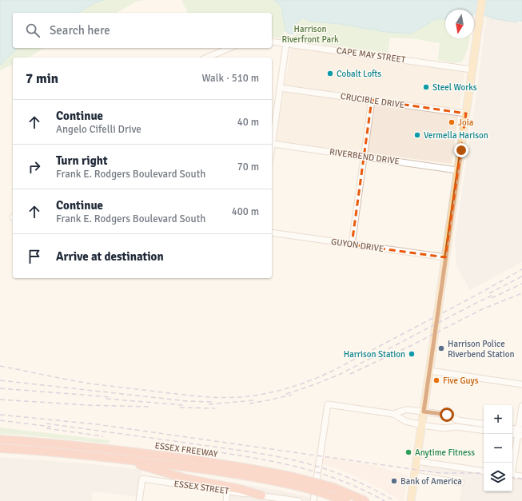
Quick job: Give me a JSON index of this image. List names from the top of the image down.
{
  "streets": {
    "highway": ["ESSEX FREEWAY"],
    "street": [
      "CAPE MAY STREET",
      "CRUCIBLE DRIVE",
      "RIVERBEND DRIVE",
      "GUYON DRIVE",
      "ESSEX STREET"
    ]
  },
  "parks": ["Harrison Riverfront Park"],
  "places": [
    "Cobalt Lofts",
    "Steel Works",
    "Joia",
    "Vermella Harison",
    "Harrison Police Riverbend Station",
    "Harrison Station",
    "Five Guys",
    "Anytime Fitness",
    "Bank of America"
  ],
  "north": "bottom",
  "page": {
    "search": "Search here",
    "heading": ["7 min", "Walk · 510 m"],
    "list": [
      ["Continue", "Angelo Cifelli Drive", "40 m"],
      ["Turn right", "Frank E. Rodgers Boulevard South", "70 m"],
      ["Continue", "Frank E. Rodgers Boulevard South", "400 m"],
      "Arrive at destination"
    ],
    "map_buttons": ["+", "−"]
  }
}
